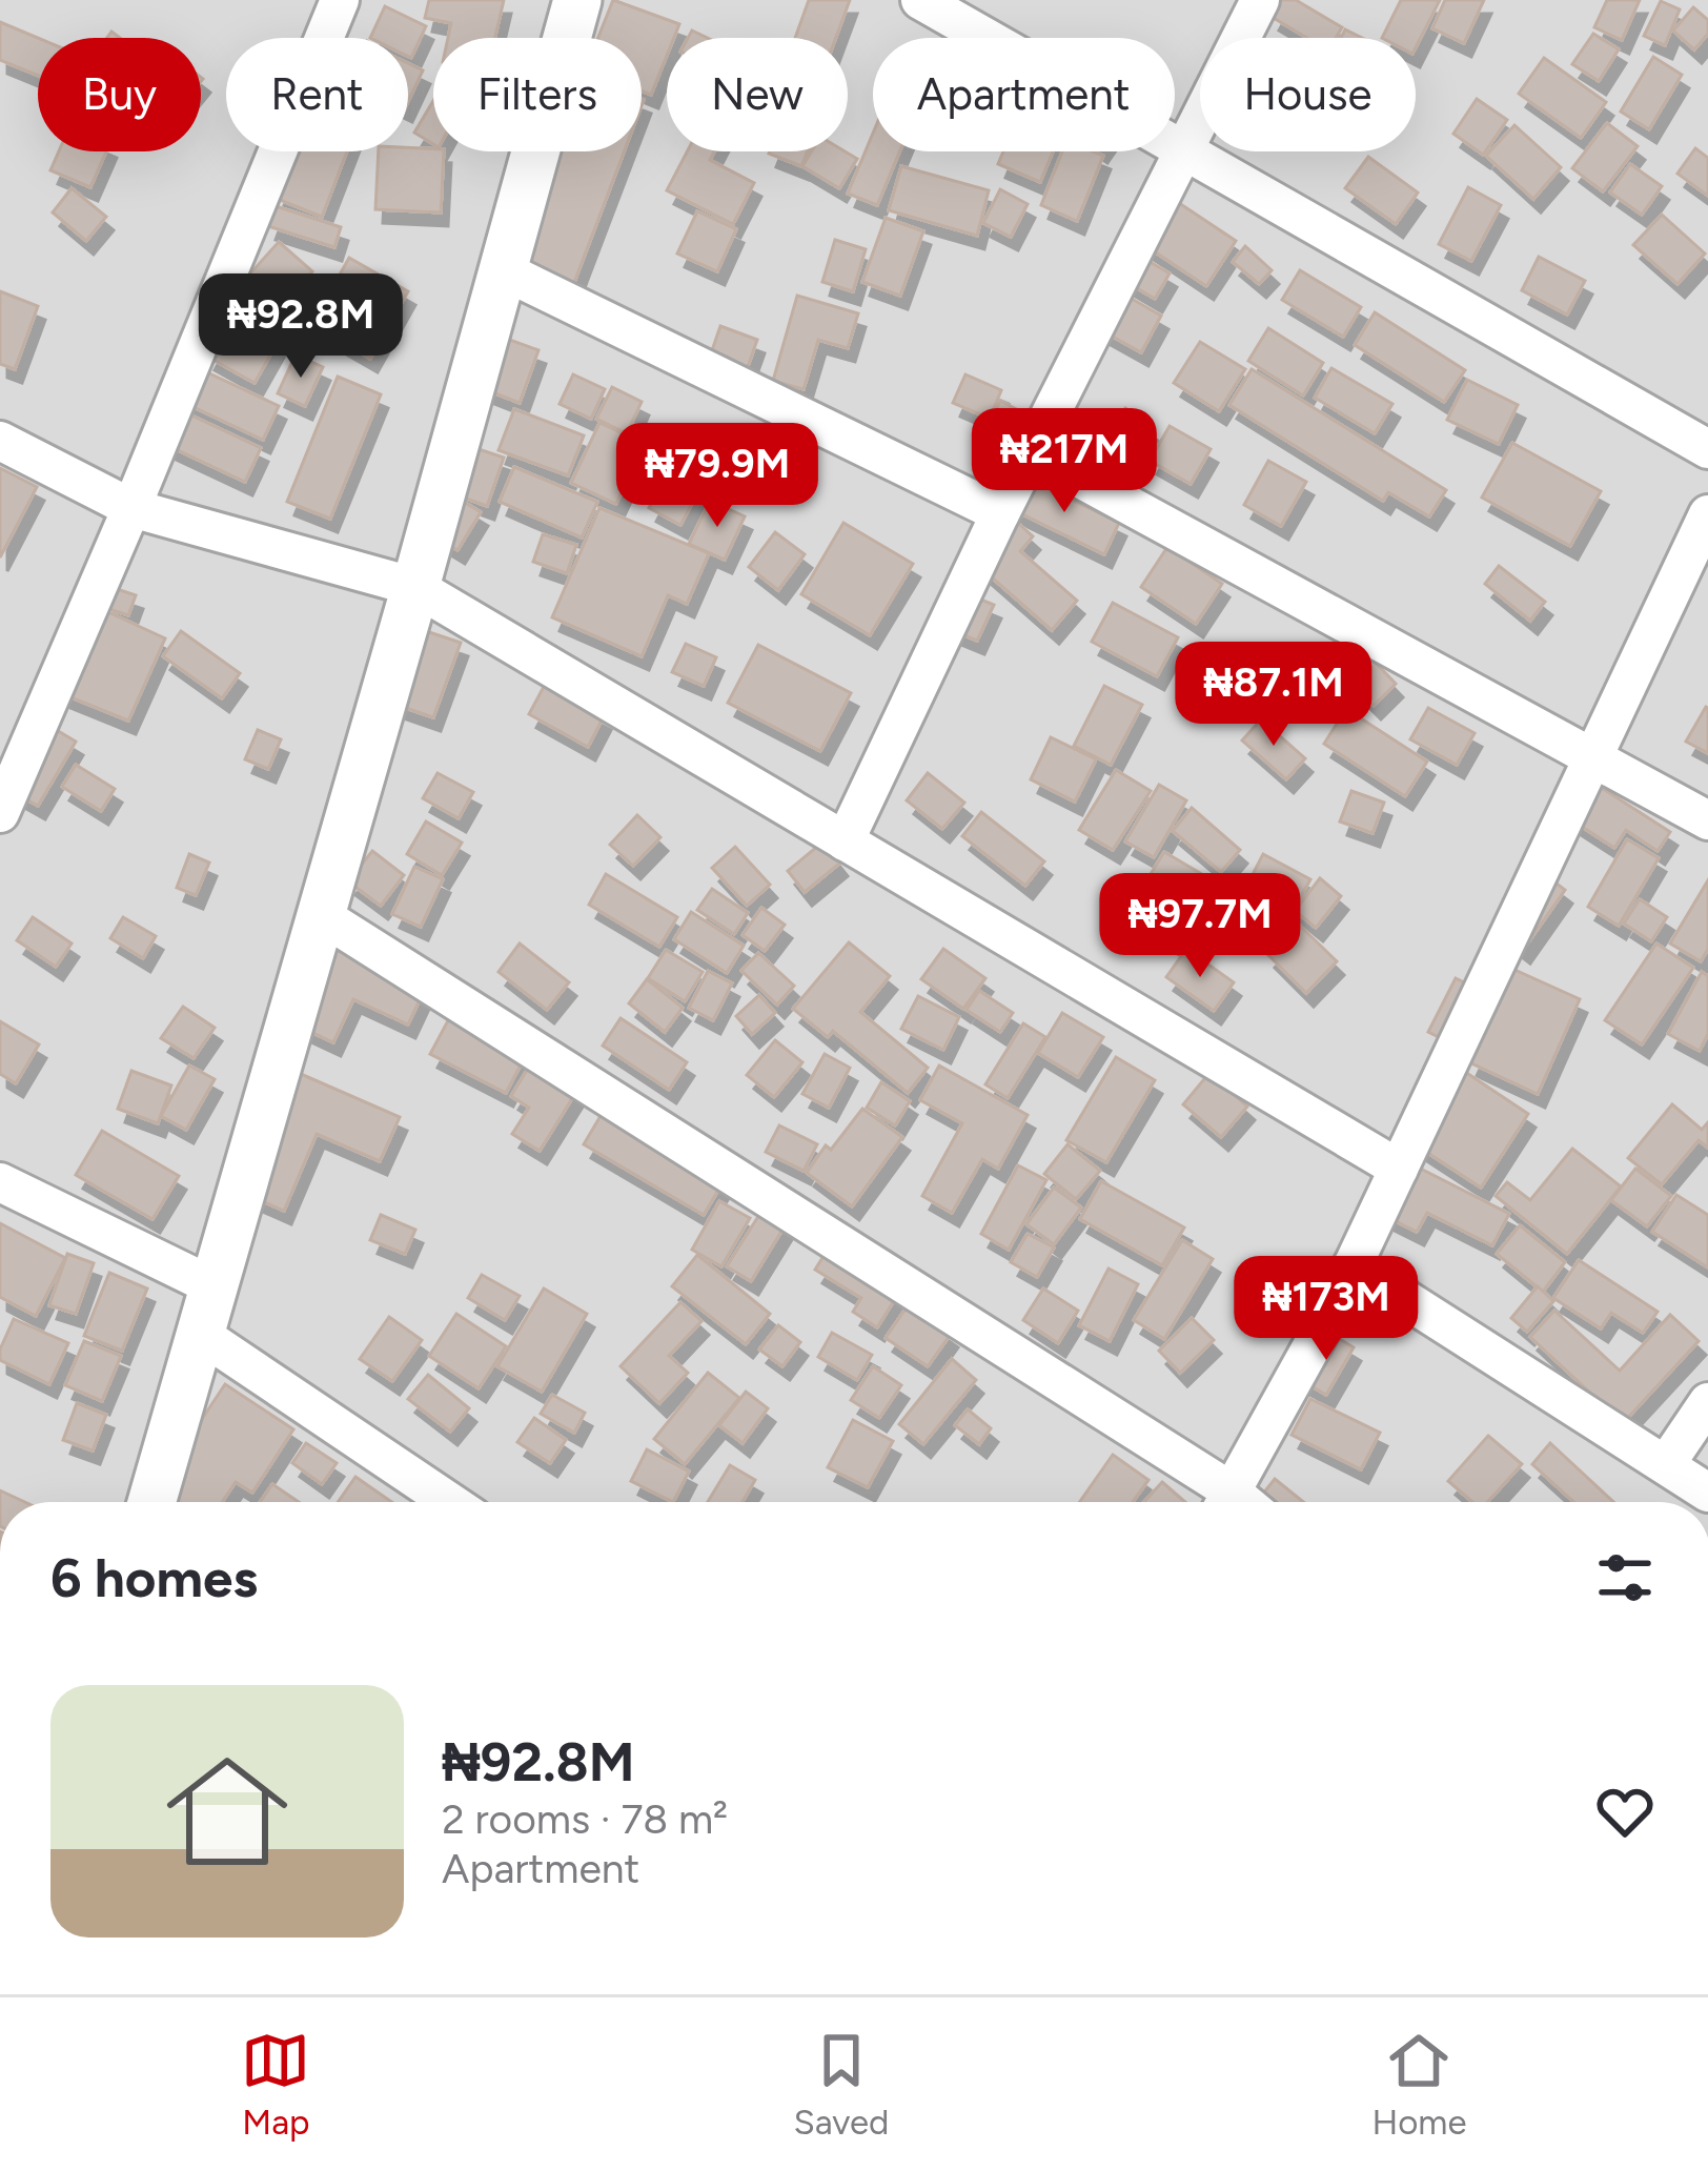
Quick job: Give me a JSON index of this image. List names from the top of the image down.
{
  "page": {
    "chip": [
      "Buy",
      "Rent",
      "Filters",
      "New",
      "Apartment",
      "House"
    ],
    "price": [
      "₦92.8M",
      "₦217M",
      "₦79.9M",
      "₦87.1M",
      "₦97.7M",
      "₦173M"
    ],
    "heading": "6 homes",
    "list": [
      {
        "name": "₦92.8M",
        "note": "2 rooms · 78 m² · Apartment"
      }
    ],
    "tabs": ["Map", "Saved", "Home"]
  }
}
